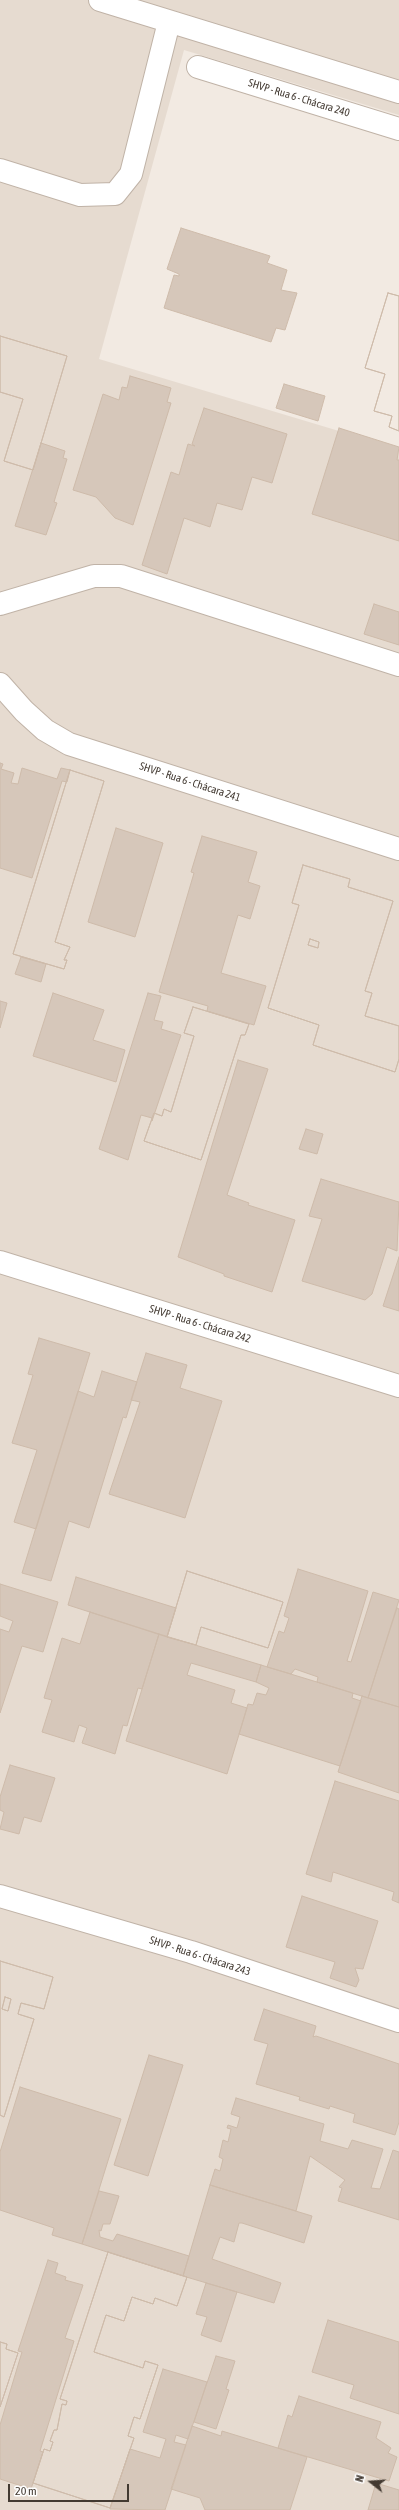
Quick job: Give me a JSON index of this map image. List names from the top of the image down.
{
  "streets": {
    "street": [
      "SHVP - Rua 6 - Chácara 240",
      "SHVP - Rua 6 - Chácara 241",
      "SHVP - Rua 6 - Chácara 242",
      "SHVP - Rua 6 - Chácara 243"
    ]
  },
  "scale_bar": "20 m",
  "north": "left"
}
